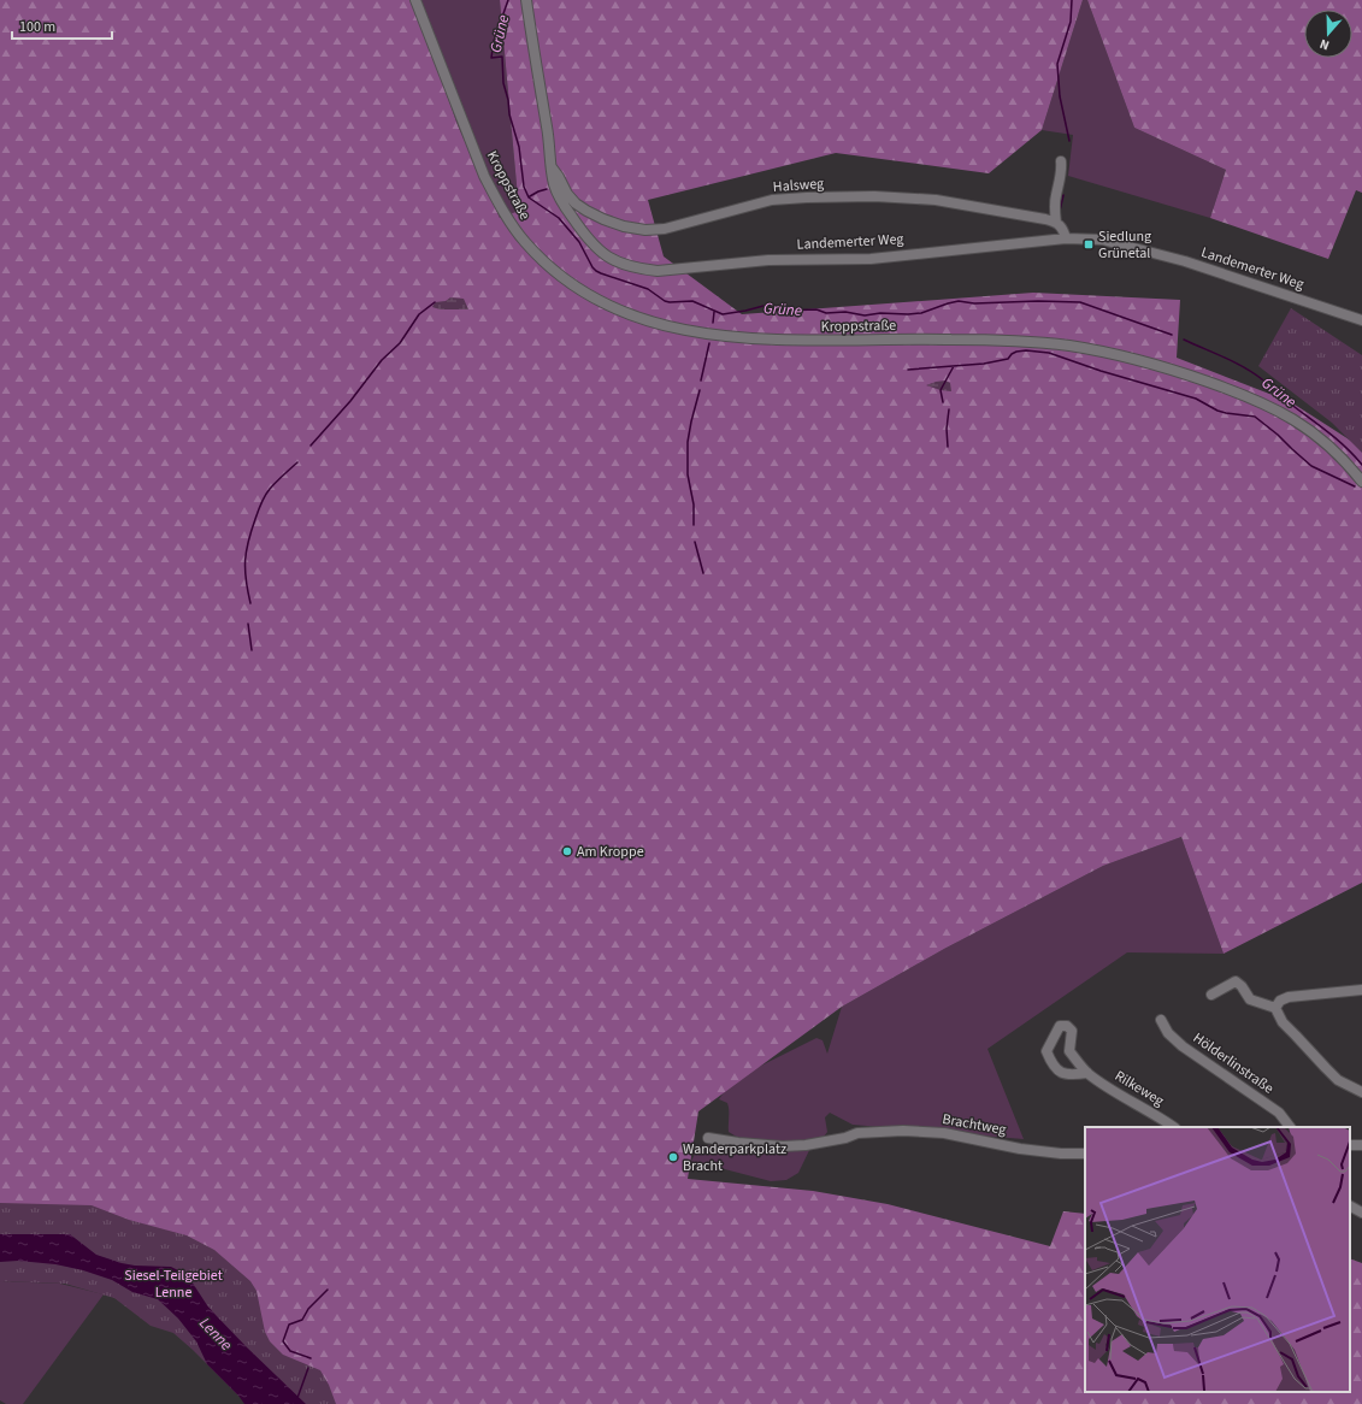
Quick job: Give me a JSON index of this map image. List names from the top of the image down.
{
  "streets": {
    "street": [
      "Kroppstraße",
      "Halsweg",
      "Landemerter Weg",
      "Hölderlinstraße",
      "Rilkeweg",
      "Brachtweg"
    ]
  },
  "crossings": [
    ["Halsweg", "Landemerter Weg"]
  ],
  "water": ["Grüne", "Lenne"],
  "parks": ["Siesel-Teilgebiet Lenne"],
  "places": {
    "transit": ["Siedlung Grünetal"],
    "other": ["Am Kroppe", "Wanderparkplatz Bracht"]
  },
  "scale_bar": "100 m",
  "north": "bottom"
}
